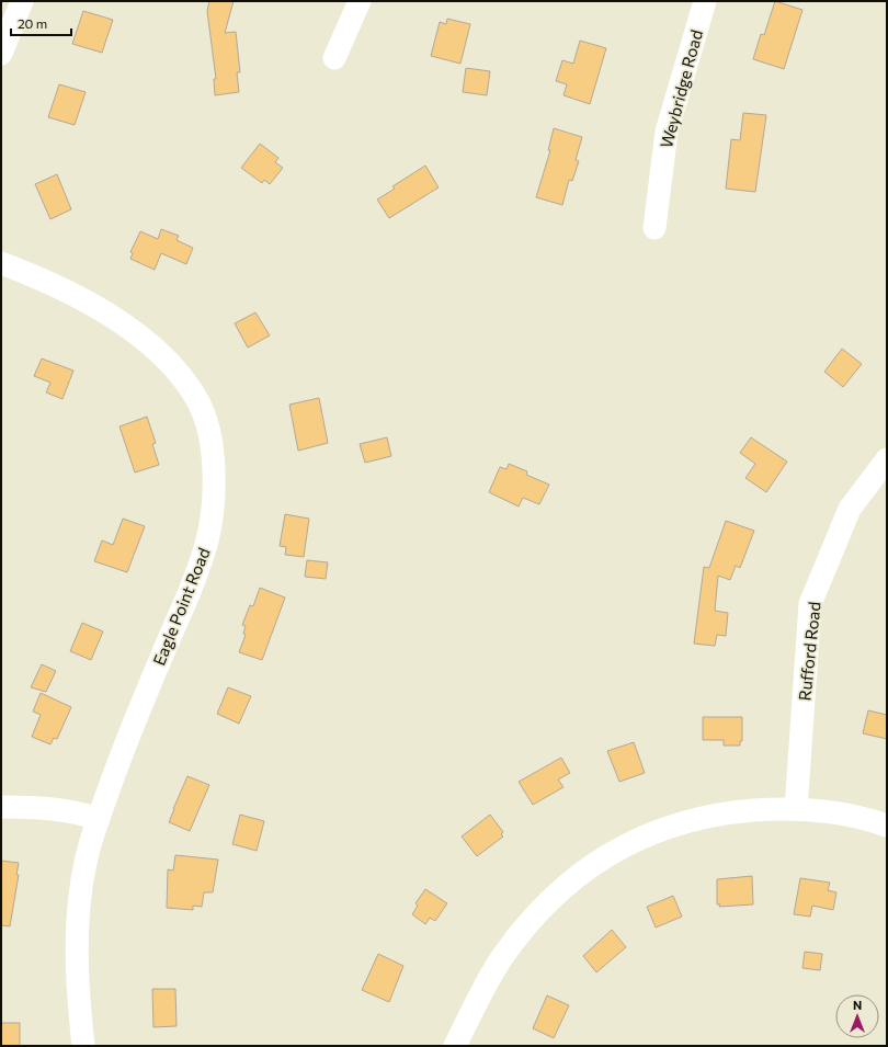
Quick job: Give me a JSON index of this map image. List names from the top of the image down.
{
  "streets": {
    "street": ["Weybridge Road", "Eagle Point Road", "Rufford Road"]
  },
  "scale_bar": "20 m",
  "north": "top"
}
